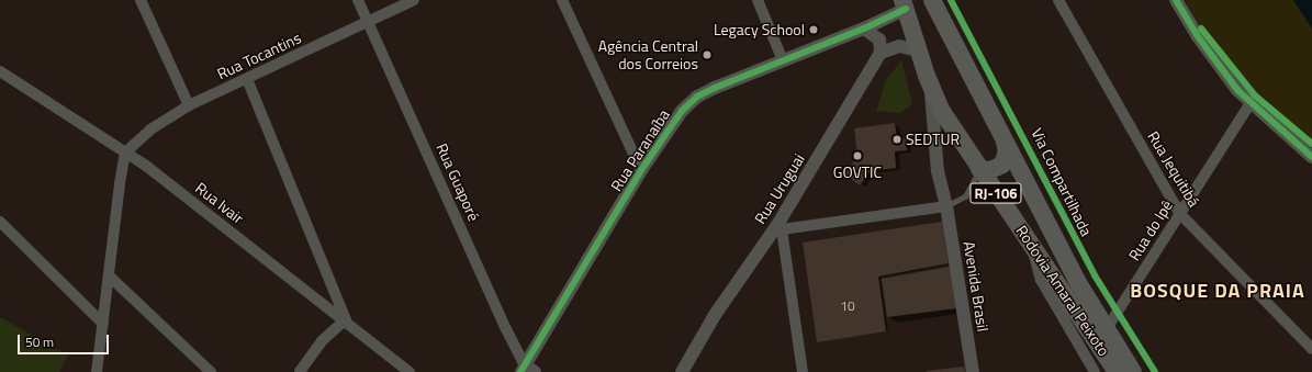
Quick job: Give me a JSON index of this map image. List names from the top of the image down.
{
  "streets": {
    "highway": ["RJ-106", "Rodovia Amaral Peixoto"],
    "street": [
      "Rua Tocantins",
      "Rua Paranaíba",
      "Rua Jequitibá",
      "Rua Guaporé",
      "Rua Uruguai",
      "Rua Ivair",
      "Rua do Ipê",
      "Avenida Brasil"
    ],
    "cycle path": ["Via Compartilhada"]
  },
  "crossings": [
    ["Rua Tocantins", "Rua Guaporé"],
    ["Rua Tocantins", "Rua Ivair"],
    ["Rua Paranaíba", "Rua Guaporé"],
    ["Rua Paranaíba", "Rodovia Amaral Peixoto"],
    ["Rua Jequitibá", "Rua do Ipê"],
    ["Rua do Ipê", "Rodovia Amaral Peixoto"],
    ["Avenida Brasil", "Rodovia Amaral Peixoto"]
  ],
  "districts": ["BOSQUE DA PRAIA"],
  "places": [
    "Legacy School",
    "Agência Central dos Correios",
    "SEDTUR",
    "GOVTIC"
  ],
  "house_numbers": ["10"],
  "scale_bar": "50 m"
}
